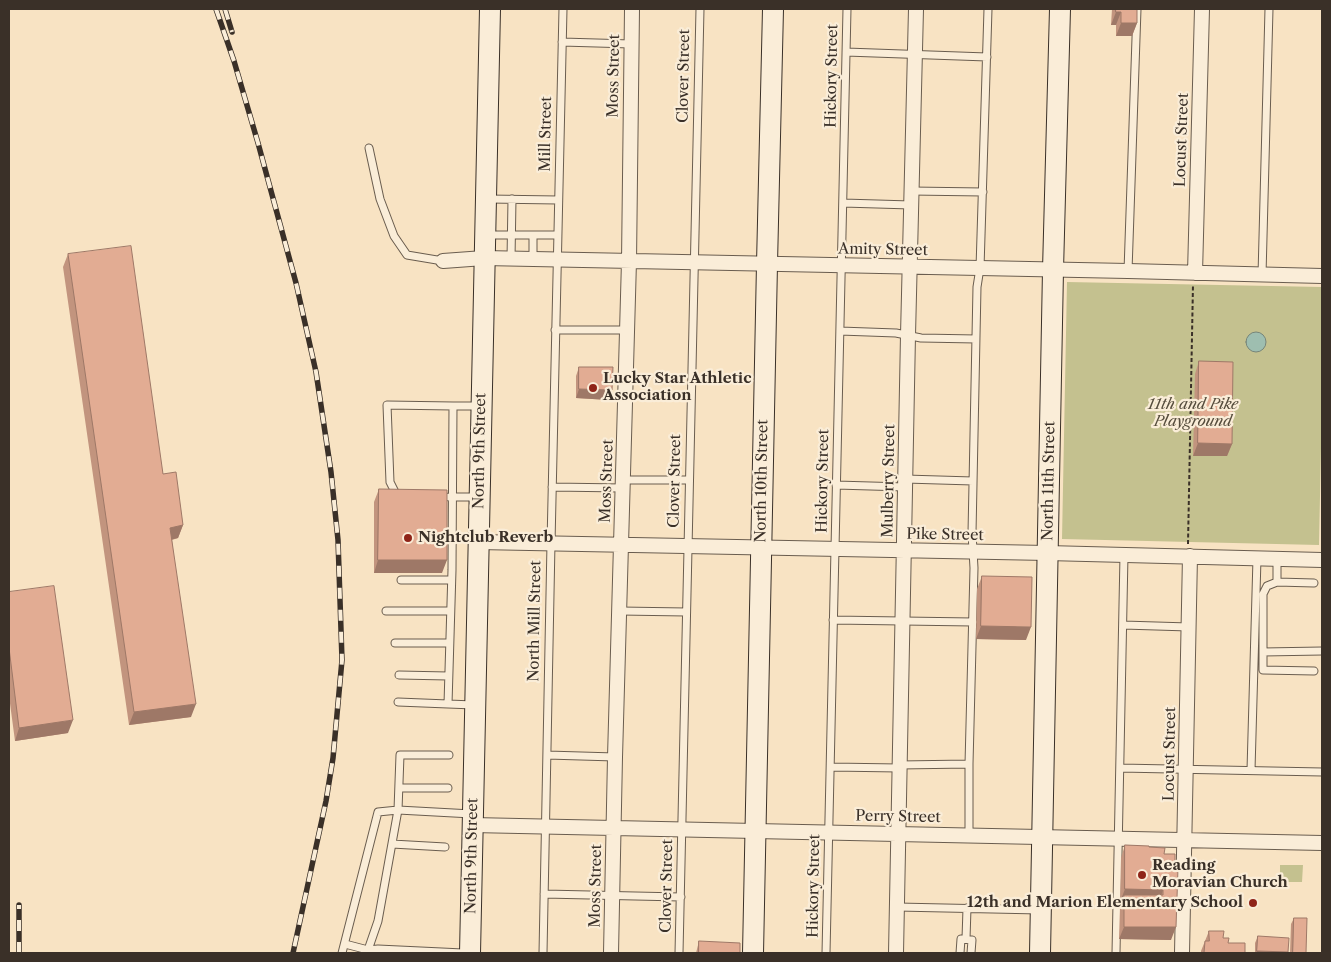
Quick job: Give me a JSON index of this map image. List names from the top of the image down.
{
  "streets": {
    "street": [
      "Moss Street",
      "Locust Street",
      "Amity Street",
      "North 9th Street",
      "North 10th Street",
      "Mulberry Street",
      "North 11th Street",
      "Pike Street",
      "Perry Street"
    ],
    "lane": [
      "Clover Street",
      "Hickory Street",
      "Mill Street",
      "North Mill Street"
    ]
  },
  "crossings": [
    ["Moss Street", "Amity Street"],
    ["Moss Street", "Pike Street"],
    ["Moss Street", "Perry Street"],
    ["Clover Street", "Amity Street"],
    ["Clover Street", "Pike Street"],
    ["Clover Street", "Perry Street"],
    ["Hickory Street", "Amity Street"],
    ["Hickory Street", "Pike Street"],
    ["Hickory Street", "Perry Street"],
    ["Mill Street", "Amity Street"],
    ["Mill Street", "North Mill Street"],
    ["Locust Street", "Amity Street"],
    ["Locust Street", "Pike Street"],
    ["Locust Street", "Perry Street"],
    ["Amity Street", "North 9th Street"],
    ["Amity Street", "North 10th Street"],
    ["Amity Street", "Mulberry Street"],
    ["Amity Street", "North 11th Street"],
    ["Amity Street", "North Mill Street"],
    ["North 9th Street", "Pike Street"],
    ["North 9th Street", "Perry Street"],
    ["North 10th Street", "Pike Street"],
    ["North 10th Street", "Perry Street"],
    ["Mulberry Street", "Pike Street"],
    ["Mulberry Street", "Perry Street"],
    ["North 11th Street", "Pike Street"],
    ["North 11th Street", "Perry Street"],
    ["Pike Street", "North Mill Street"],
    ["North Mill Street", "Perry Street"]
  ],
  "parks": ["11th and Pike Playground"],
  "places": [
    "Lucky Star Athletic Association",
    "Nightclub Reverb",
    "Reading Moravian Church",
    "12th and Marion Elementary School"
  ]
}
